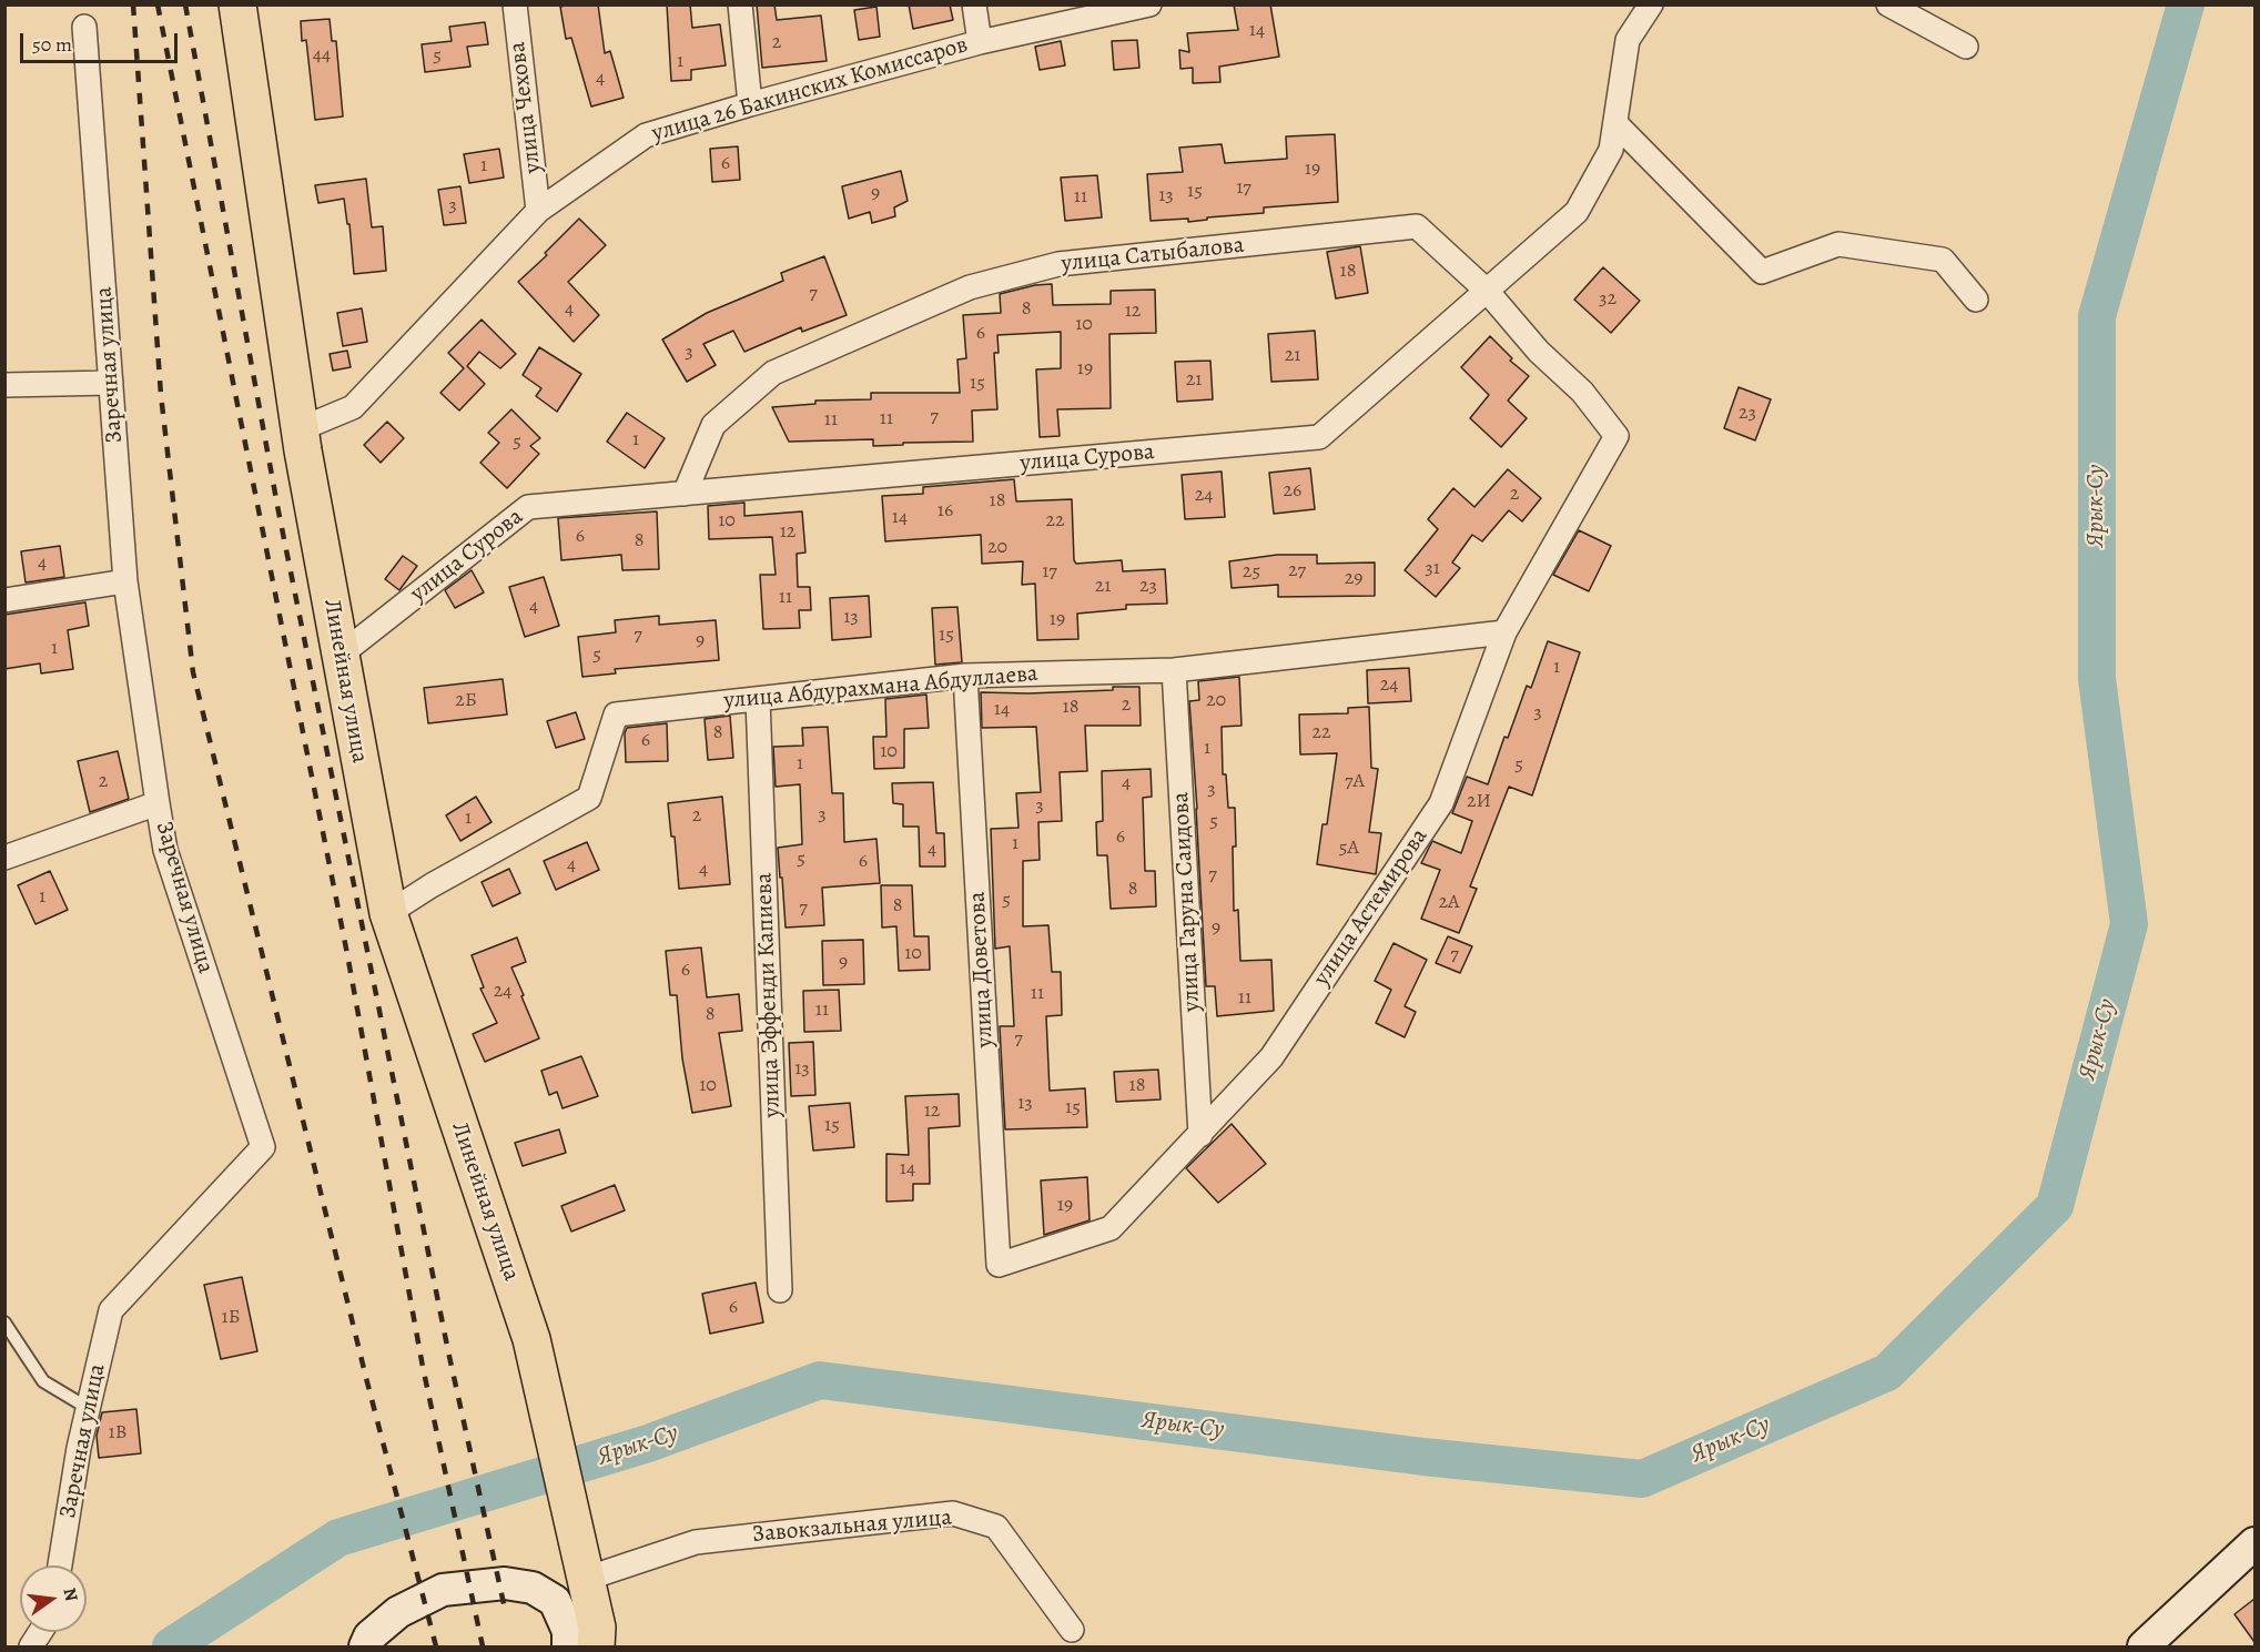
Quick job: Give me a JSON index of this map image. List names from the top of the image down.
{
  "streets": {
    "main road": ["Линейная улица"],
    "street": [
      "улица 26 Бакинских Комиссаров",
      "улица Чехова",
      "улица Сатыбалова",
      "Заречная улица",
      "улица Сурова",
      "улица Абдурахмана Абдуллаева",
      "улица Гаруна Саидова",
      "улица Астемирова",
      "улица Доветова",
      "улица Эффенди Капиева",
      "Завокзальная улица"
    ]
  },
  "crossings": [
    ["улица 26 Бакинских Комиссаров", "улица Чехова"],
    ["улица 26 Бакинских Комиссаров", "Линейная улица"],
    ["улица Сатыбалова", "улица Сурова"],
    ["улица Сатыбалова", "улица Астемирова"],
    ["улица Сурова", "Линейная улица"],
    ["Линейная улица", "улица Абдурахмана Абдуллаева"],
    ["Линейная улица", "Завокзальная улица"],
    ["улица Абдурахмана Абдуллаева", "улица Гаруна Саидова"],
    ["улица Абдурахмана Абдуллаева", "улица Астемирова"],
    ["улица Абдурахмана Абдуллаева", "улица Доветова"],
    ["улица Абдурахмана Абдуллаева", "улица Эффенди Капиева"],
    ["улица Гаруна Саидова", "улица Астемирова"],
    ["улица Астемирова", "улица Доветова"]
  ],
  "water": ["Ярык-Су"],
  "house_numbers": [
    "14",
    "2",
    "44",
    "5",
    "1",
    "4",
    "6",
    "1",
    "19",
    "17",
    "15",
    "9",
    "13",
    "11",
    "3",
    "18",
    "7",
    "32",
    "4",
    "8",
    "12",
    "10",
    "6",
    "3",
    "21",
    "19",
    "21",
    "15",
    "23",
    "7",
    "11",
    "11",
    "1",
    "5",
    "26",
    "2",
    "24",
    "18",
    "16",
    "14",
    "10",
    "22",
    "12",
    "6",
    "8",
    "20",
    "4",
    "31",
    "27",
    "17",
    "25",
    "29",
    "21",
    "23",
    "11",
    "4",
    "13",
    "19",
    "7",
    "15",
    "9",
    "1",
    "5",
    "1",
    "24",
    "2Б",
    "20",
    "2",
    "18",
    "14",
    "3",
    "8",
    "22",
    "6",
    "1",
    "10",
    "1",
    "5",
    "2",
    "7А",
    "4",
    "3",
    "2И",
    "3",
    "3",
    "2",
    "1",
    "5",
    "6",
    "1",
    "5А",
    "4",
    "5",
    "6",
    "4",
    "4",
    "7",
    "8",
    "1",
    "5",
    "2А",
    "8",
    "7",
    "9",
    "10",
    "7",
    "9",
    "6",
    "24",
    "11",
    "11",
    "11",
    "8",
    "7",
    "13",
    "10",
    "18",
    "13",
    "15",
    "12",
    "15",
    "14",
    "19",
    "6",
    "1Б",
    "1В"
  ],
  "scale_bar": "50 m",
  "north": "right"
}
